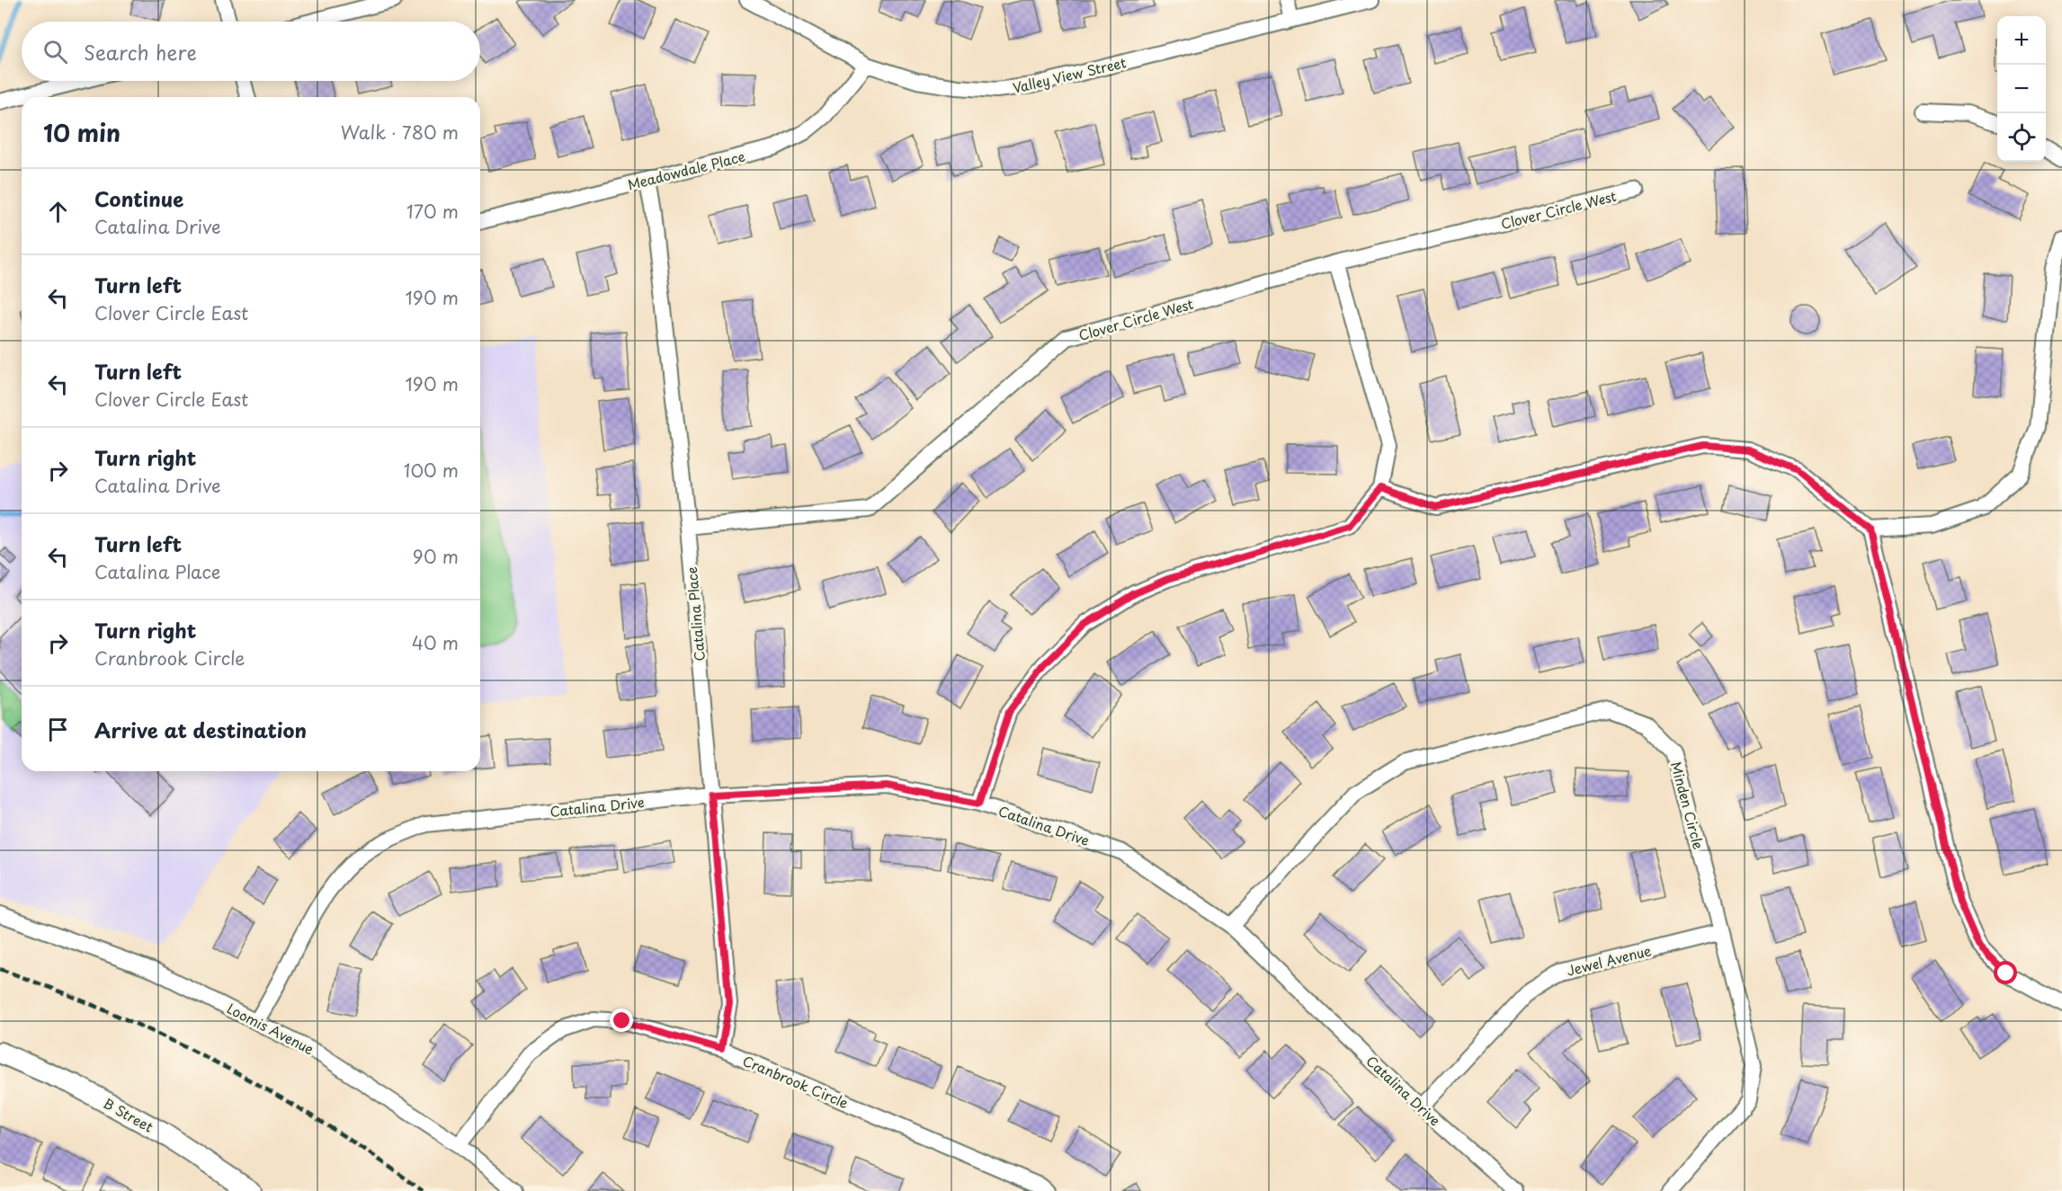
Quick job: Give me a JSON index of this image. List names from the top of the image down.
{
  "streets": {
    "main road": ["B Street"],
    "street": [
      "Valley View Street",
      "Meadowdale Place",
      "Clover Circle West",
      "Catalina Place",
      "Minden Circle",
      "Catalina Drive",
      "Jewel Avenue",
      "Loomis Avenue",
      "Cranbrook Circle"
    ]
  },
  "crossings": [
    ["Valley View Street", "Meadowdale Place"],
    ["Meadowdale Place", "Catalina Place"],
    ["Clover Circle West", "Catalina Place"],
    ["Catalina Place", "Catalina Drive"],
    ["Catalina Place", "Cranbrook Circle"],
    ["Minden Circle", "Catalina Drive"],
    ["Minden Circle", "Jewel Avenue"],
    ["Catalina Drive", "Jewel Avenue"],
    ["Catalina Drive", "Loomis Avenue"],
    ["Loomis Avenue", "Cranbrook Circle"]
  ],
  "page": {
    "map_buttons": ["+", "−"],
    "search": "Search here",
    "heading": ["10 min", "Walk · 780 m"],
    "list": [
      ["Continue", "Catalina Drive", "170 m"],
      ["Turn left", "Clover Circle East", "190 m"],
      ["Turn left", "Clover Circle East", "190 m"],
      ["Turn right", "Catalina Drive", "100 m"],
      ["Turn left", "Catalina Place", "90 m"],
      ["Turn right", "Cranbrook Circle", "40 m"],
      "Arrive at destination"
    ]
  }
}
